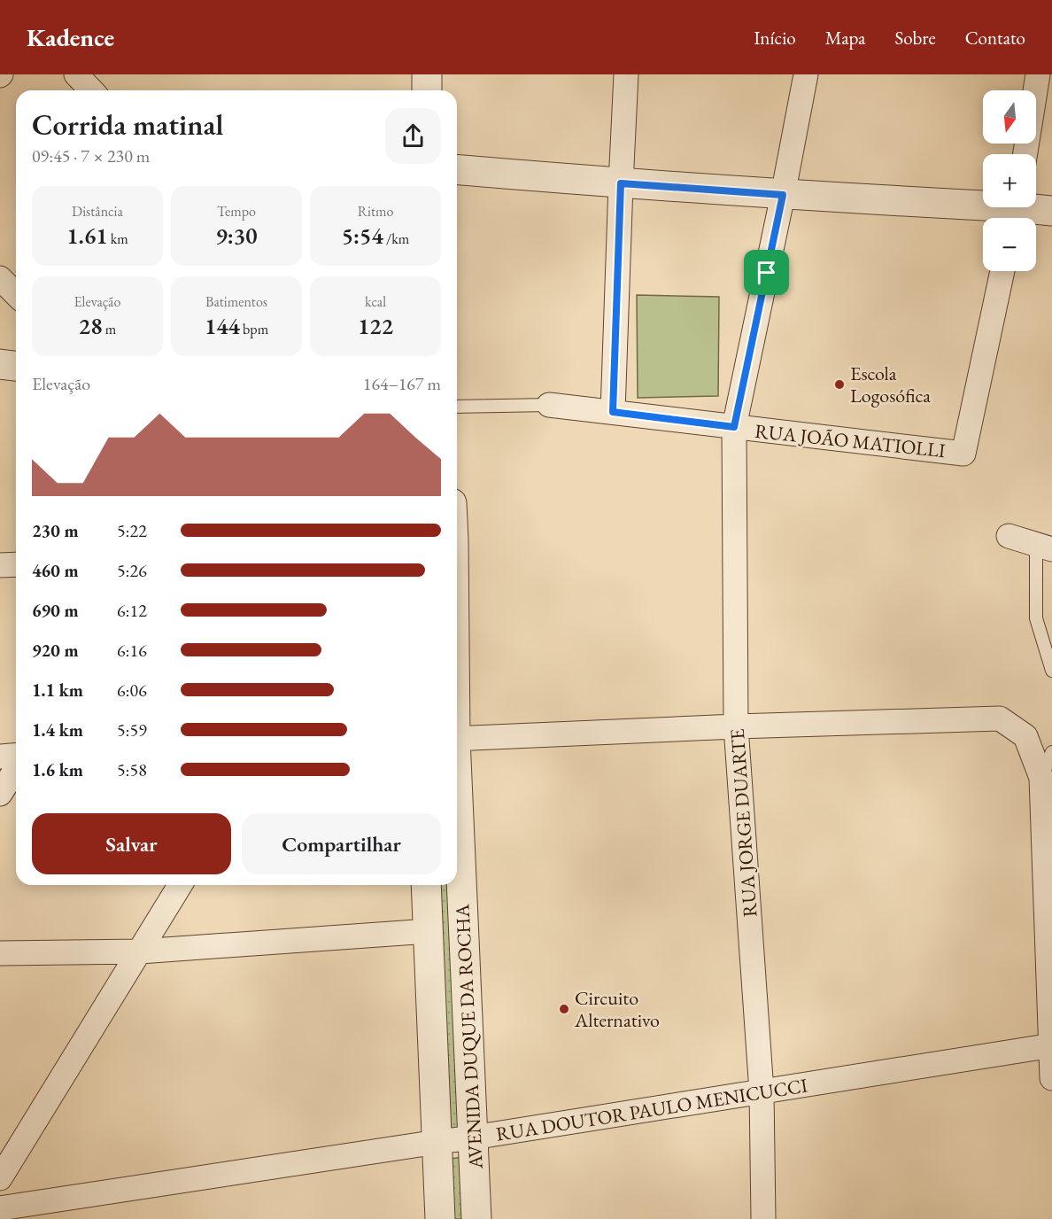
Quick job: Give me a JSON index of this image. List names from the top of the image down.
{
  "streets": {
    "street": [
      "RUA JOÃO MATIOLLI",
      "RUA JORGE DUARTE",
      "AVENIDA DUQUE DA ROCHA",
      "RUA DOUTOR PAULO MENICUCCI"
    ]
  },
  "crossings": [
    ["RUA JOÃO MATIOLLI", "RUA JORGE DUARTE"],
    ["RUA JORGE DUARTE", "RUA DOUTOR PAULO MENICUCCI"],
    ["AVENIDA DUQUE DA ROCHA", "RUA DOUTOR PAULO MENICUCCI"]
  ],
  "places": ["Escola Logosófica", "Circuito Alternativo"],
  "north": "bottom",
  "page": {
    "header": "Kadence",
    "nav": [
      "Início",
      "Mapa",
      "Sobre",
      "Contato"
    ],
    "map_buttons": ["+", "−"],
    "heading": ["Corrida matinal", "09:45 · 7 × 230 m"],
    "stats": [
      ["Distância", "1.61 km"],
      ["Tempo", "9:30"],
      ["Ritmo", "5:54 /km"],
      ["Elevação", "28 m"],
      ["Batimentos", "144 bpm"],
      ["kcal", "122"]
    ],
    "chart": ["Elevação", "164–167 m"],
    "list": [
      {
        "name": "230 m",
        "note": "5:22"
      },
      {
        "name": "460 m",
        "note": "5:26"
      },
      {
        "name": "690 m",
        "note": "6:12"
      },
      {
        "name": "920 m",
        "note": "6:16"
      },
      {
        "name": "1.1 km",
        "note": "6:06"
      },
      {
        "name": "1.4 km",
        "note": "5:59"
      },
      {
        "name": "1.6 km",
        "note": "5:58"
      }
    ],
    "buttons": ["Salvar", "Compartilhar"]
  }
}
